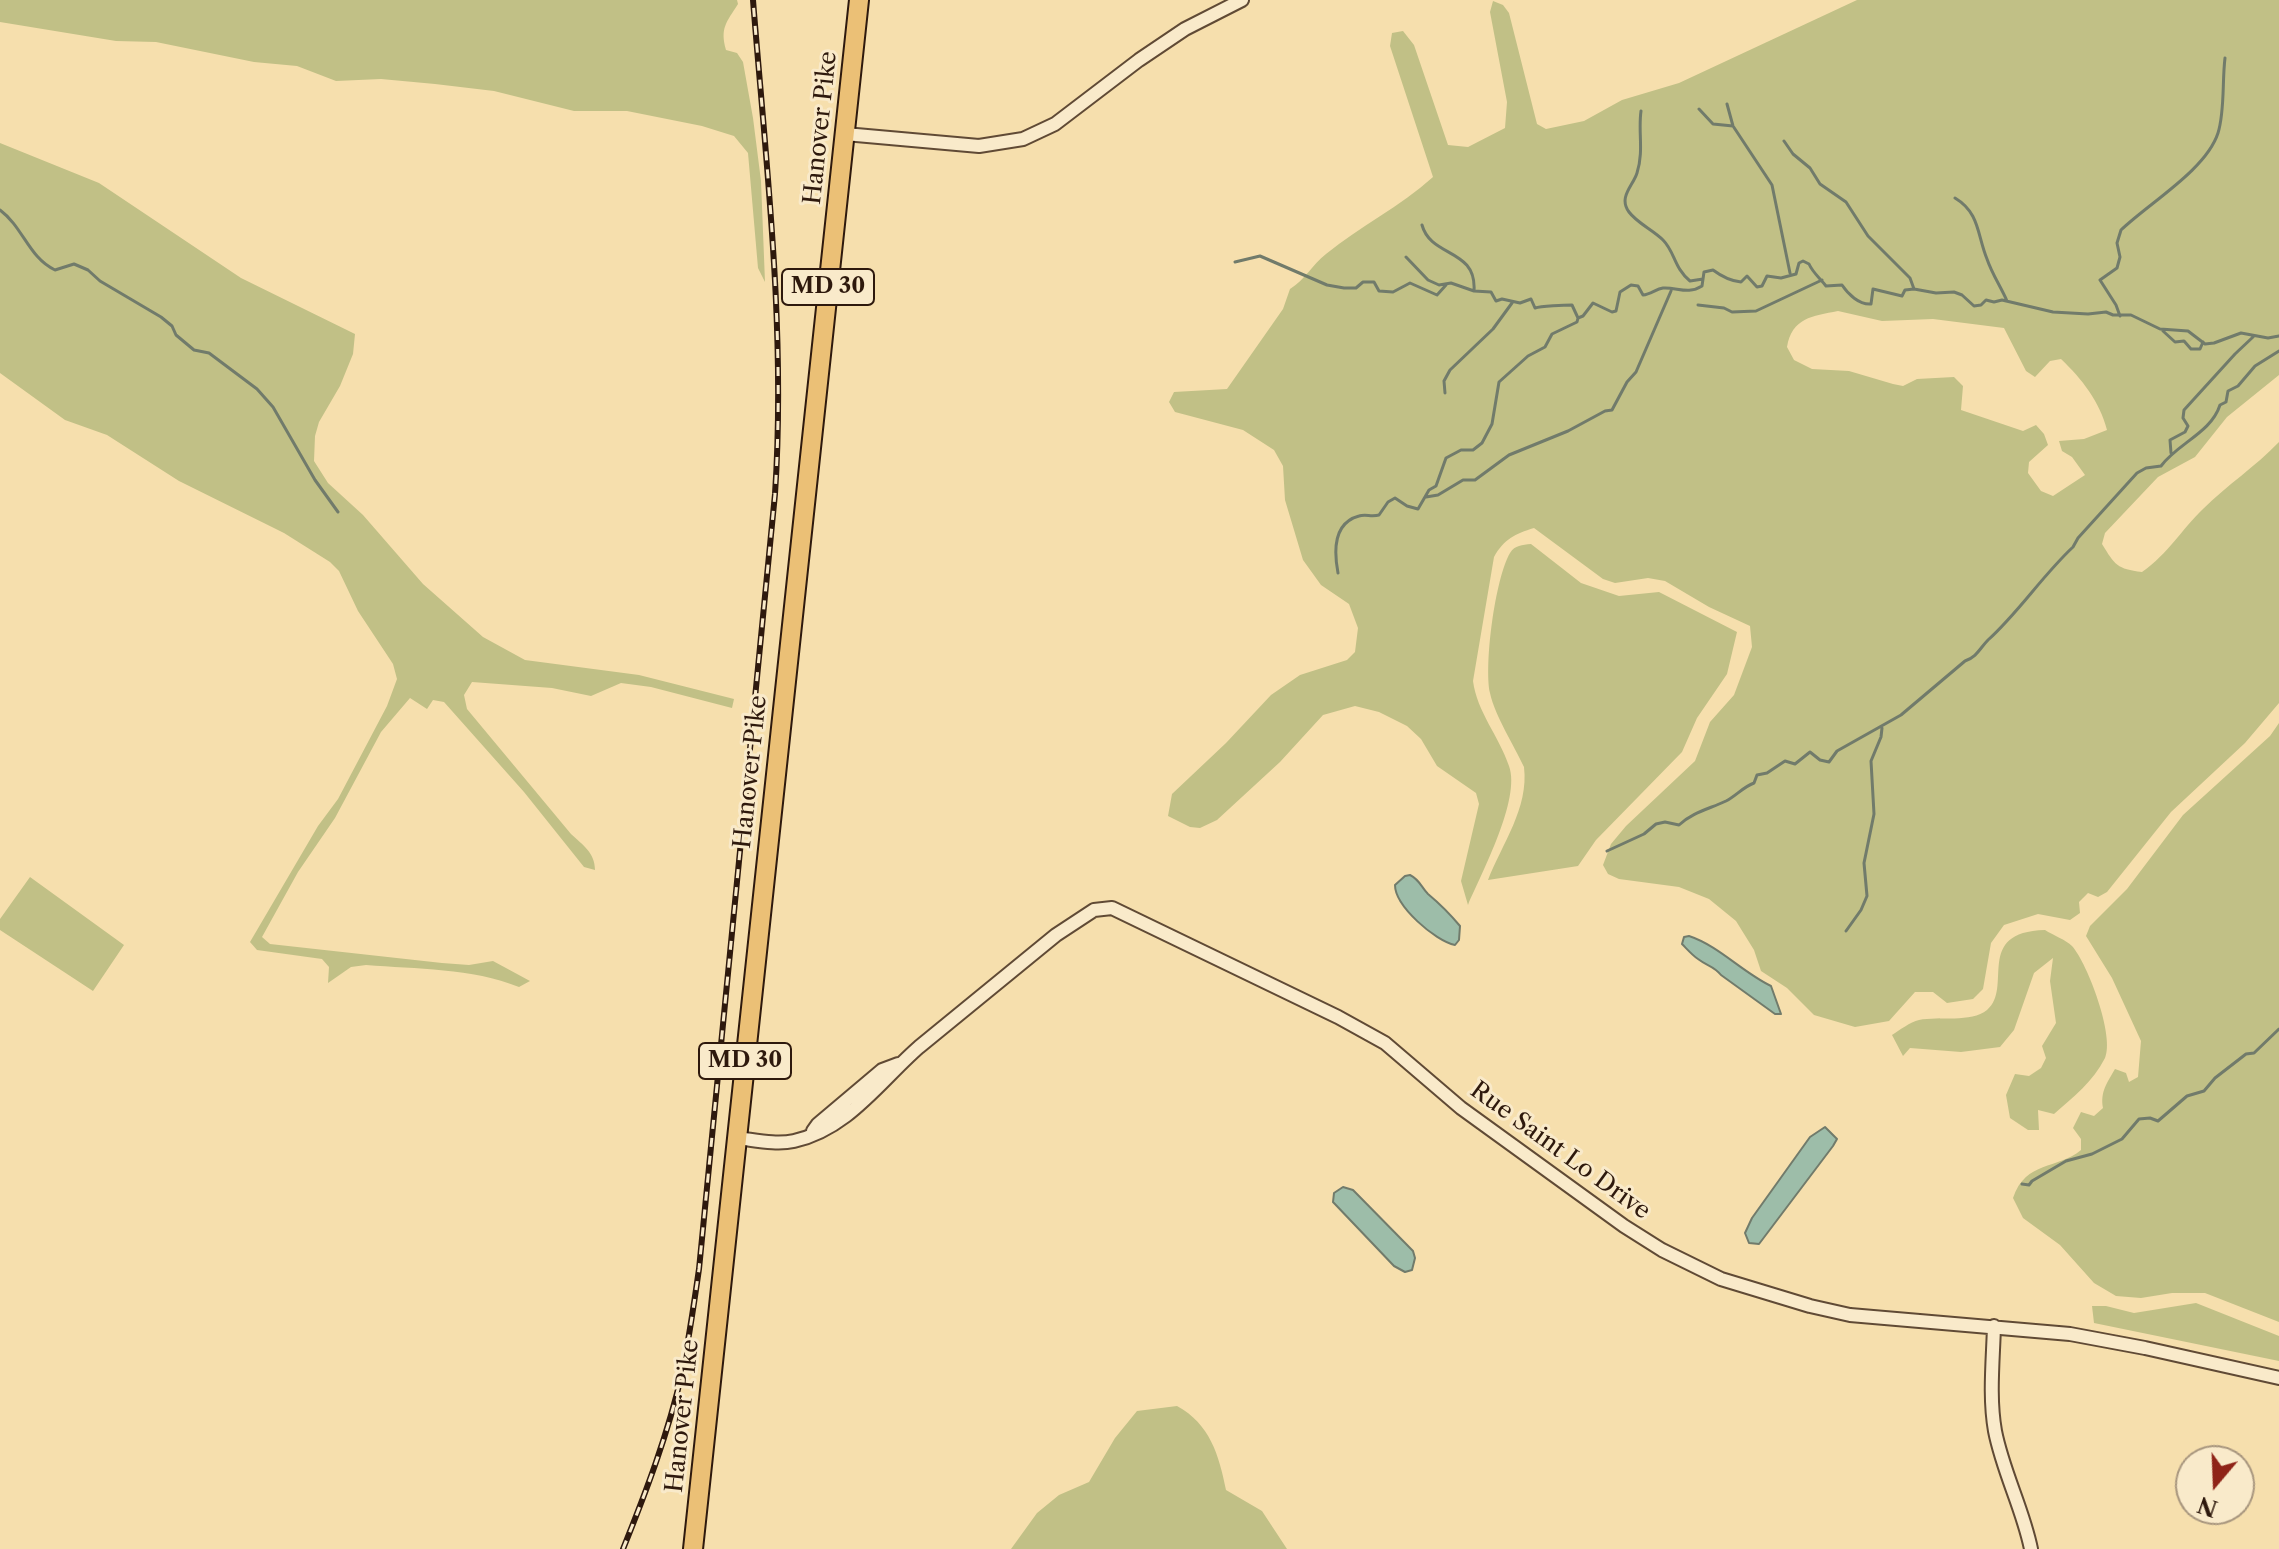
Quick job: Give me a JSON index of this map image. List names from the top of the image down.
{
  "streets": {
    "highway": ["Hanover Pike", "MD 30"],
    "street": ["Rue Saint Lo Drive"]
  },
  "crossings": [
    ["Hanover Pike", "Rue Saint Lo Drive"]
  ],
  "north": "bottom"
}
